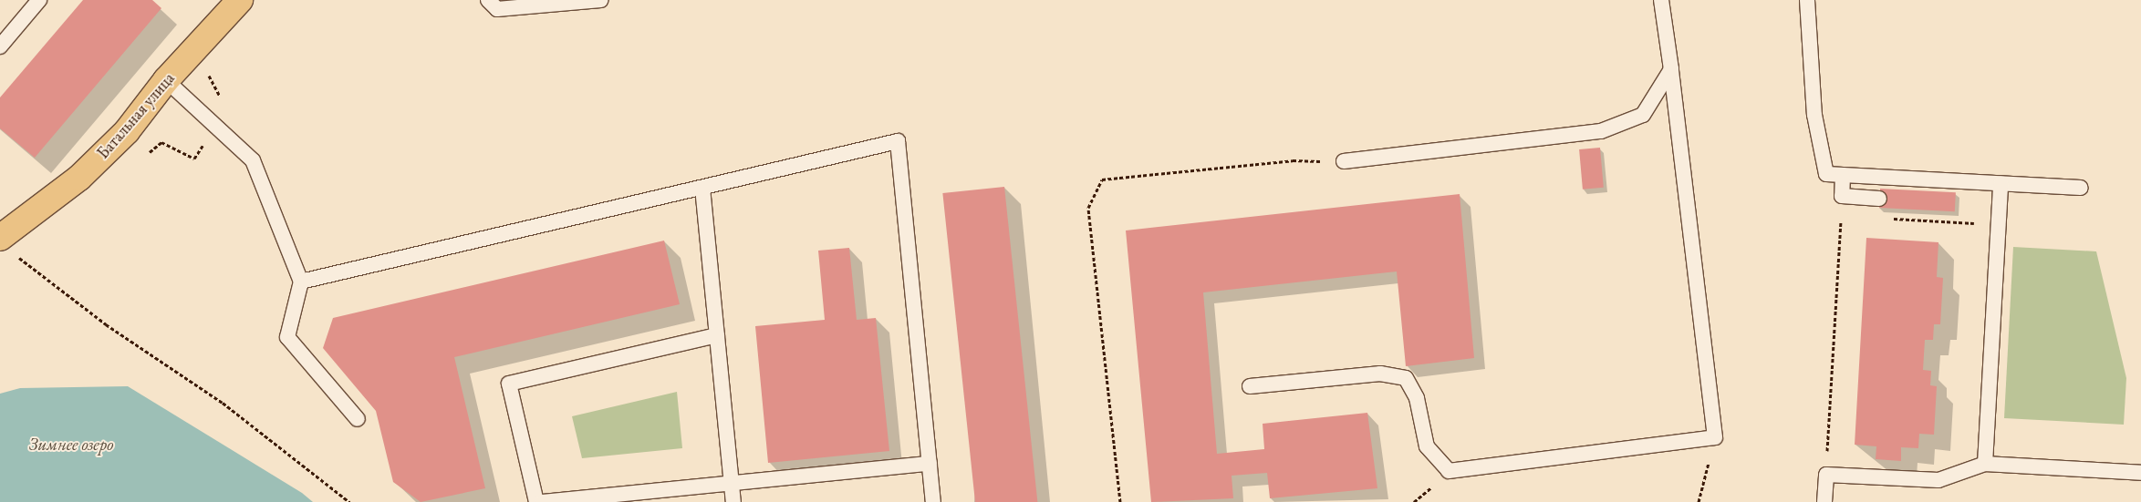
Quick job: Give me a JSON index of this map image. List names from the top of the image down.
{
  "streets": {
    "main road": ["Батальная улица"]
  },
  "water": ["Зимнее озеро"]
}
